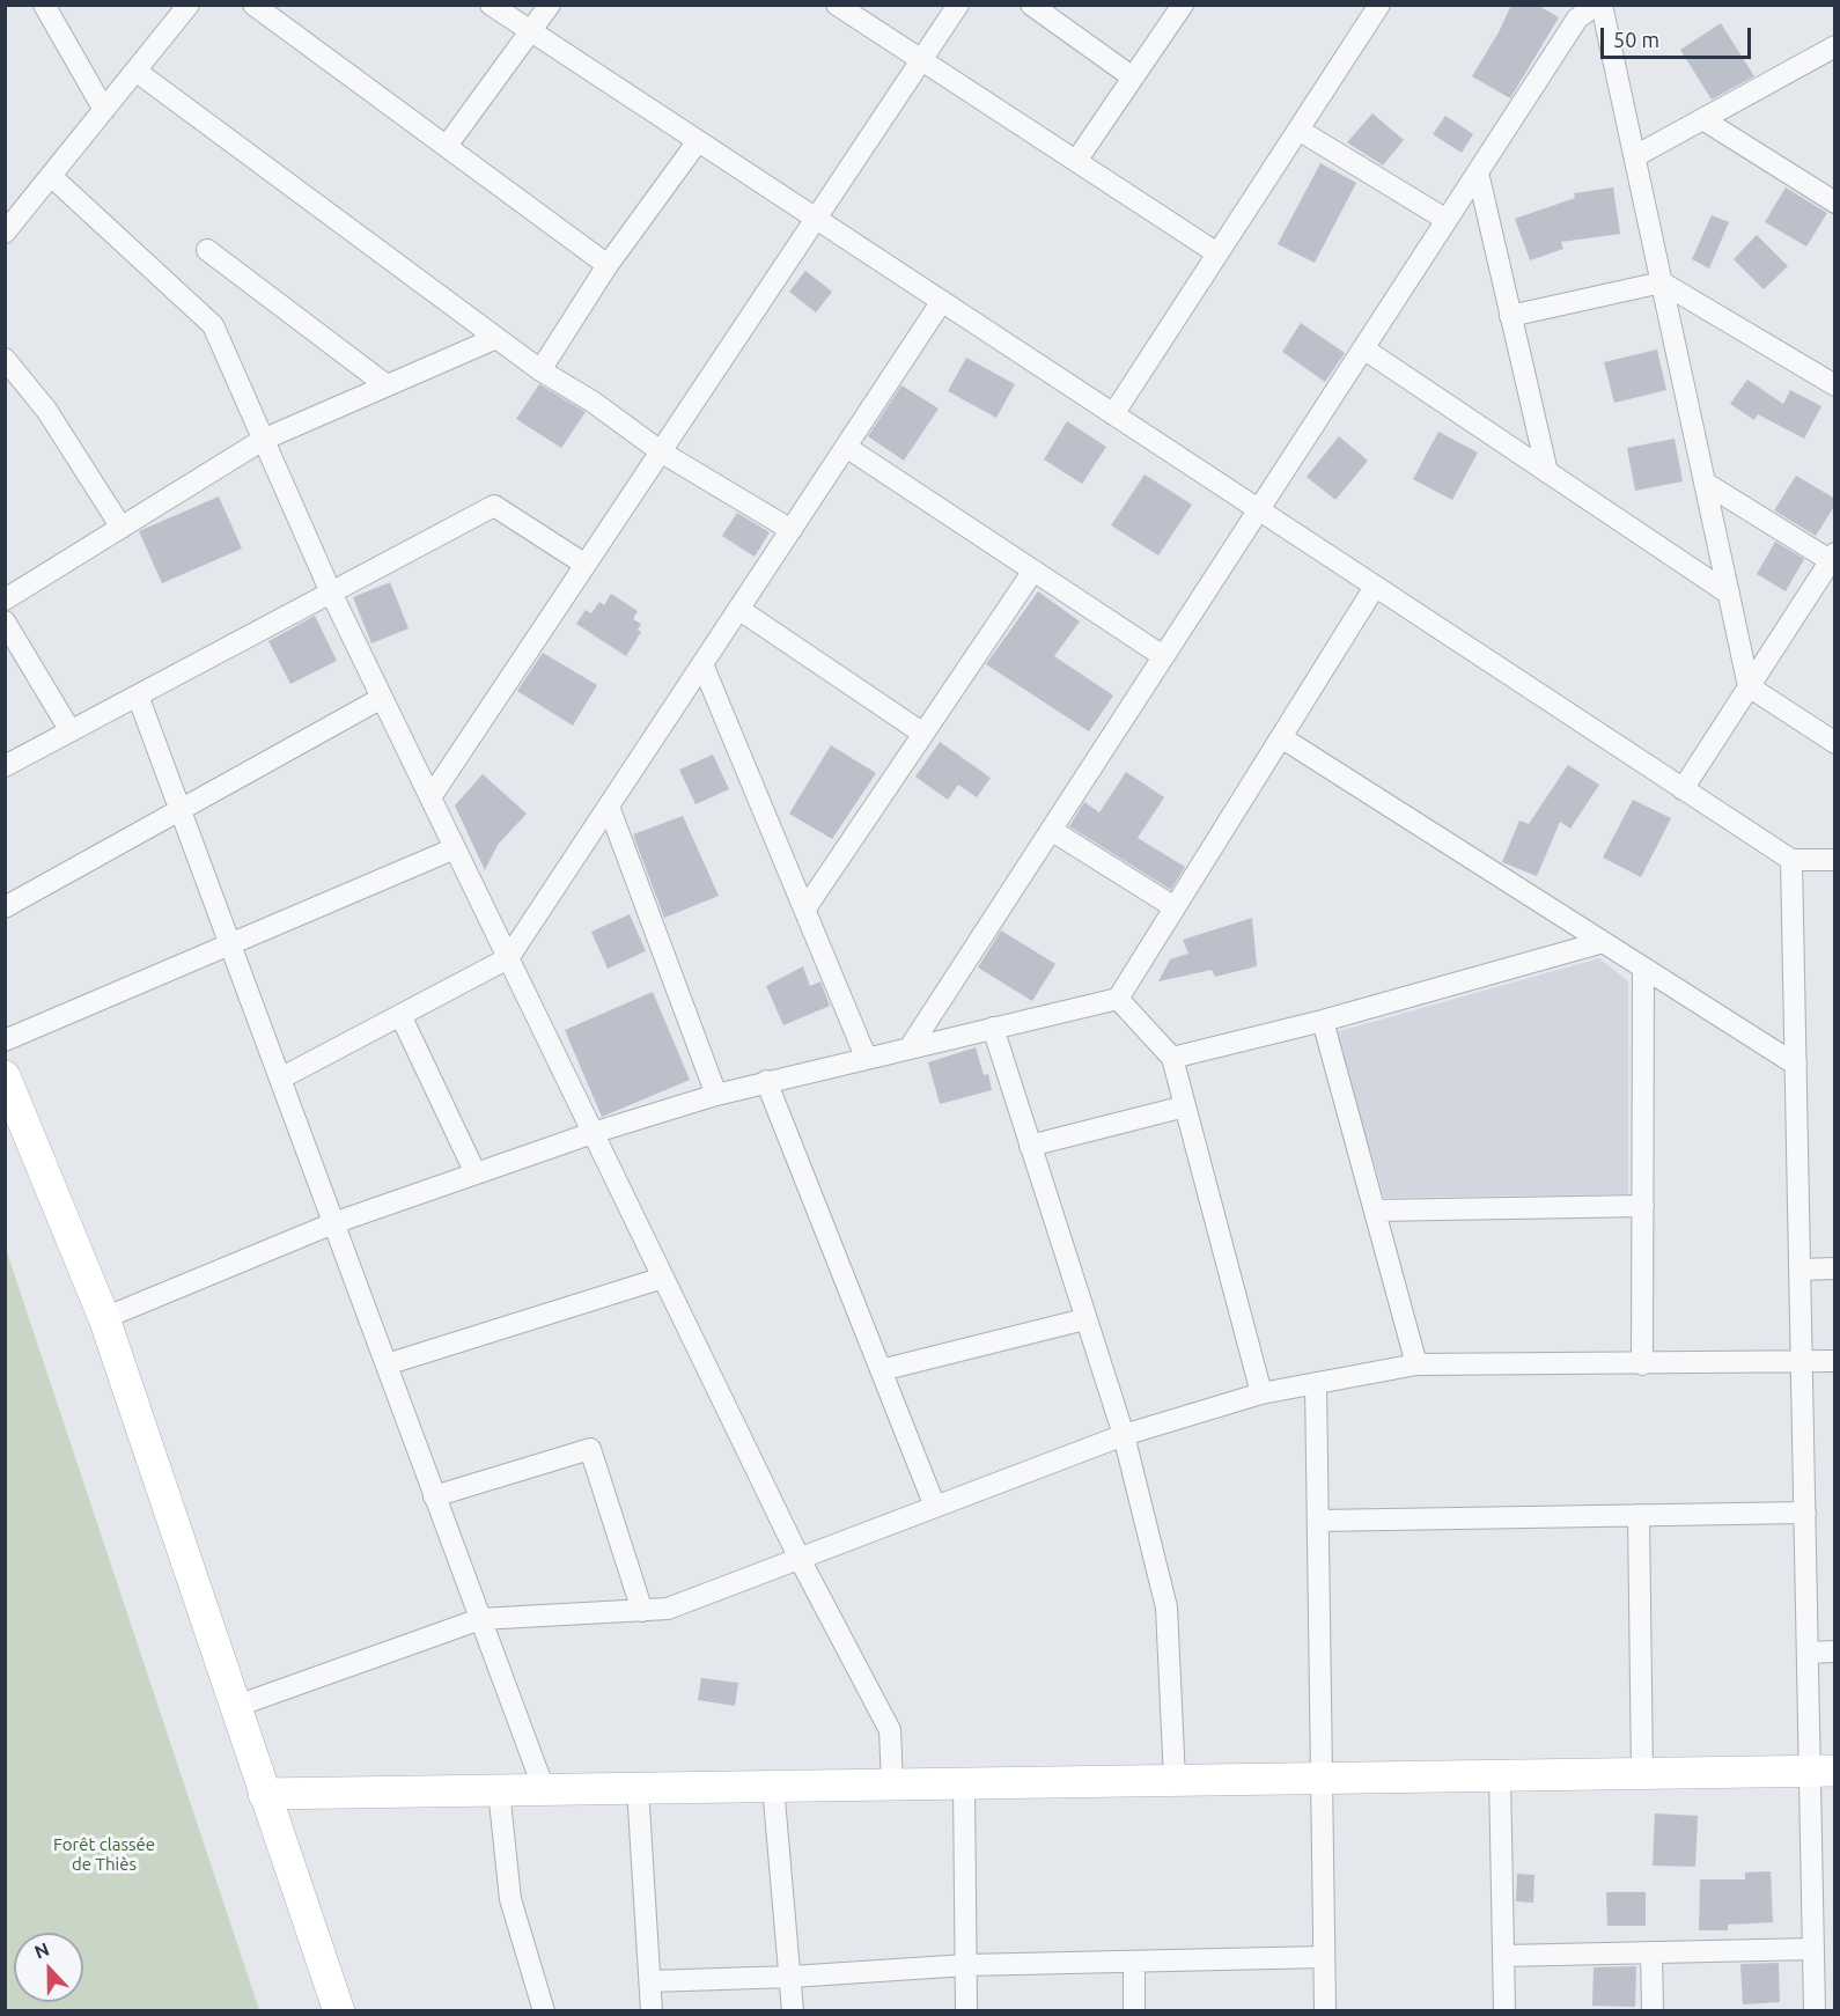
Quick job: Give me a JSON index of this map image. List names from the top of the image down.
{
  "parks": ["Forêt classée de Thiès"],
  "scale_bar": "50 m",
  "north": "top"
}
